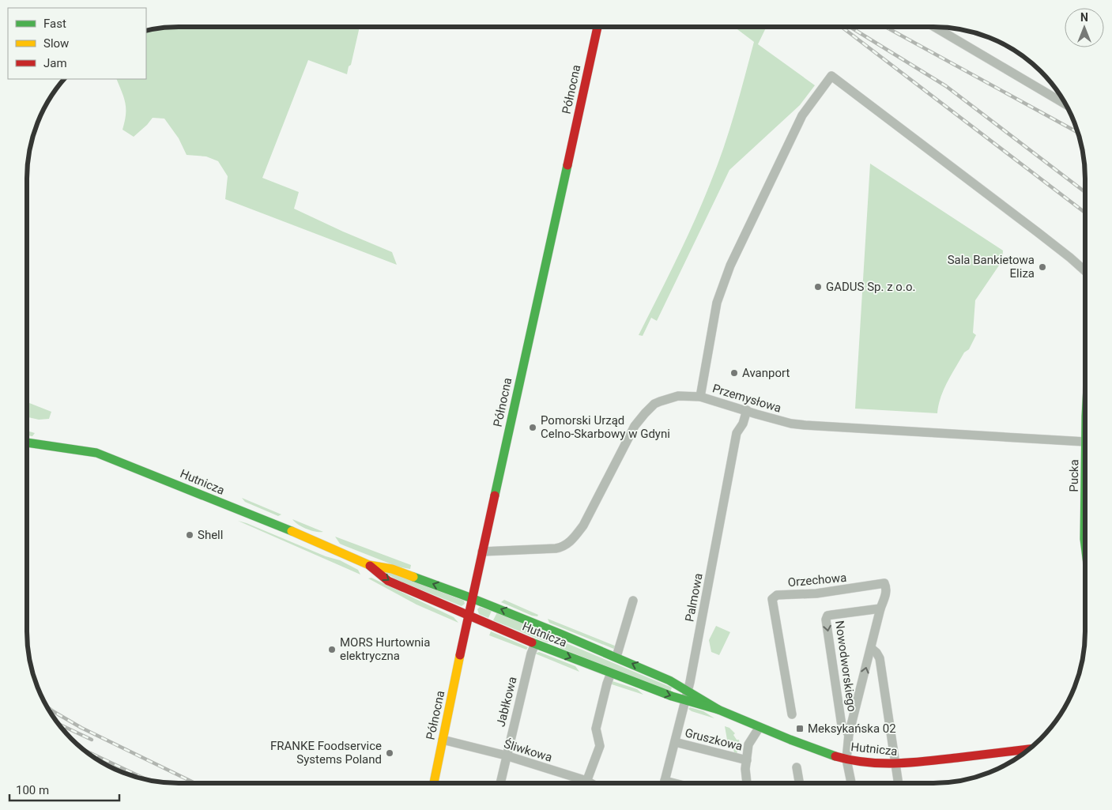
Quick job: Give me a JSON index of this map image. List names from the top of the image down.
{
  "streets": {
    "main road": ["Północna", "Pucka", "Hutnicza"],
    "street": [
      "Przemysłowa",
      "Orzechowa",
      "Palmowa",
      "Nowodworskiego",
      "Jabłkowa",
      "Gruszkowa",
      "Śliwkowa"
    ]
  },
  "crossings": [
    ["Północna", "Przemysłowa"],
    ["Północna", "Hutnicza"],
    ["Północna", "Śliwkowa"],
    ["Przemysłowa", "Pucka"],
    ["Przemysłowa", "Palmowa"],
    ["Hutnicza", "Palmowa"],
    ["Hutnicza", "Nowodworskiego"],
    ["Hutnicza", "Jabłkowa"],
    ["Orzechowa", "Nowodworskiego"],
    ["Palmowa", "Gruszkowa"],
    ["Jabłkowa", "Śliwkowa"]
  ],
  "places": {
    "other": [
      "Sala Bankietowa Eliza",
      "GADUS Sp. z o.o.",
      "Avanport",
      "Pomorski Urząd Celno-Skarbowy w Gdyni",
      "Shell",
      "MORS Hurtownia elektryczna",
      "FRANKE Foodservice Systems Poland"
    ],
    "transit": ["Meksykańska 02"]
  },
  "legend": ["Fast", "Slow", "Jam"],
  "scale_bar": "100 m",
  "north": "top"
}
